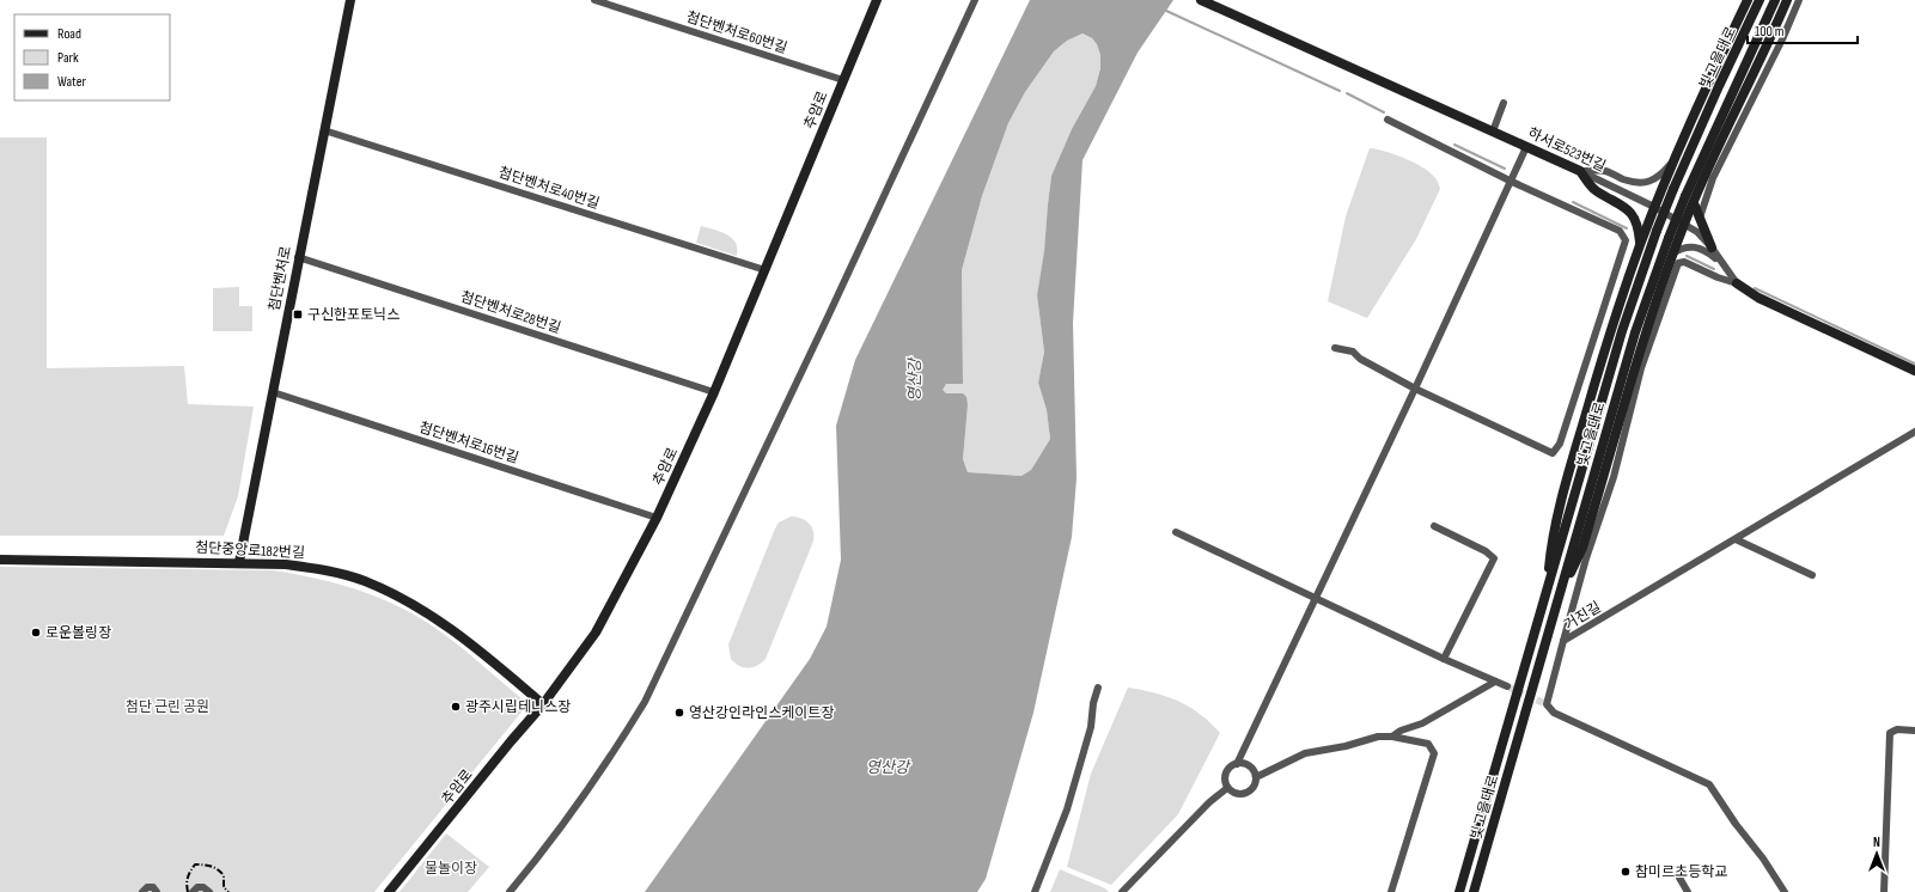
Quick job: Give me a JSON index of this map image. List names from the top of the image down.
{
  "streets": {
    "main road": [
      "빛고을대로",
      "추암로",
      "하서로523번길",
      "첨단벤처로",
      "첨단중앙로182번길"
    ],
    "street": [
      "첨단벤처로60번길",
      "첨단벤처로40번길",
      "첨단벤처로28번길",
      "첨단벤처로16번길",
      "거진길"
    ]
  },
  "crossings": [
    ["첨단벤처로60번길", "추암로"],
    ["추암로", "첨단벤처로40번길"],
    ["추암로", "첨단벤처로28번길"],
    ["추암로", "첨단벤처로16번길"],
    ["추암로", "첨단중앙로182번길"],
    ["첨단벤처로40번길", "첨단벤처로"],
    ["첨단벤처로", "첨단벤처로28번길"],
    ["첨단벤처로", "첨단벤처로16번길"],
    ["첨단벤처로", "첨단중앙로182번길"]
  ],
  "water": ["영산강"],
  "parks": ["첨단 근린 공원", "물놀이장"],
  "places": {
    "transit": ["구신한포토닉스"],
    "other": [
      "로운볼링장",
      "광주시립테니스장",
      "영산강인라인스케이트장",
      "참미르초등학교"
    ]
  },
  "legend": ["Road", "Park", "Water"],
  "scale_bar": "100 m",
  "north": "top"
}
